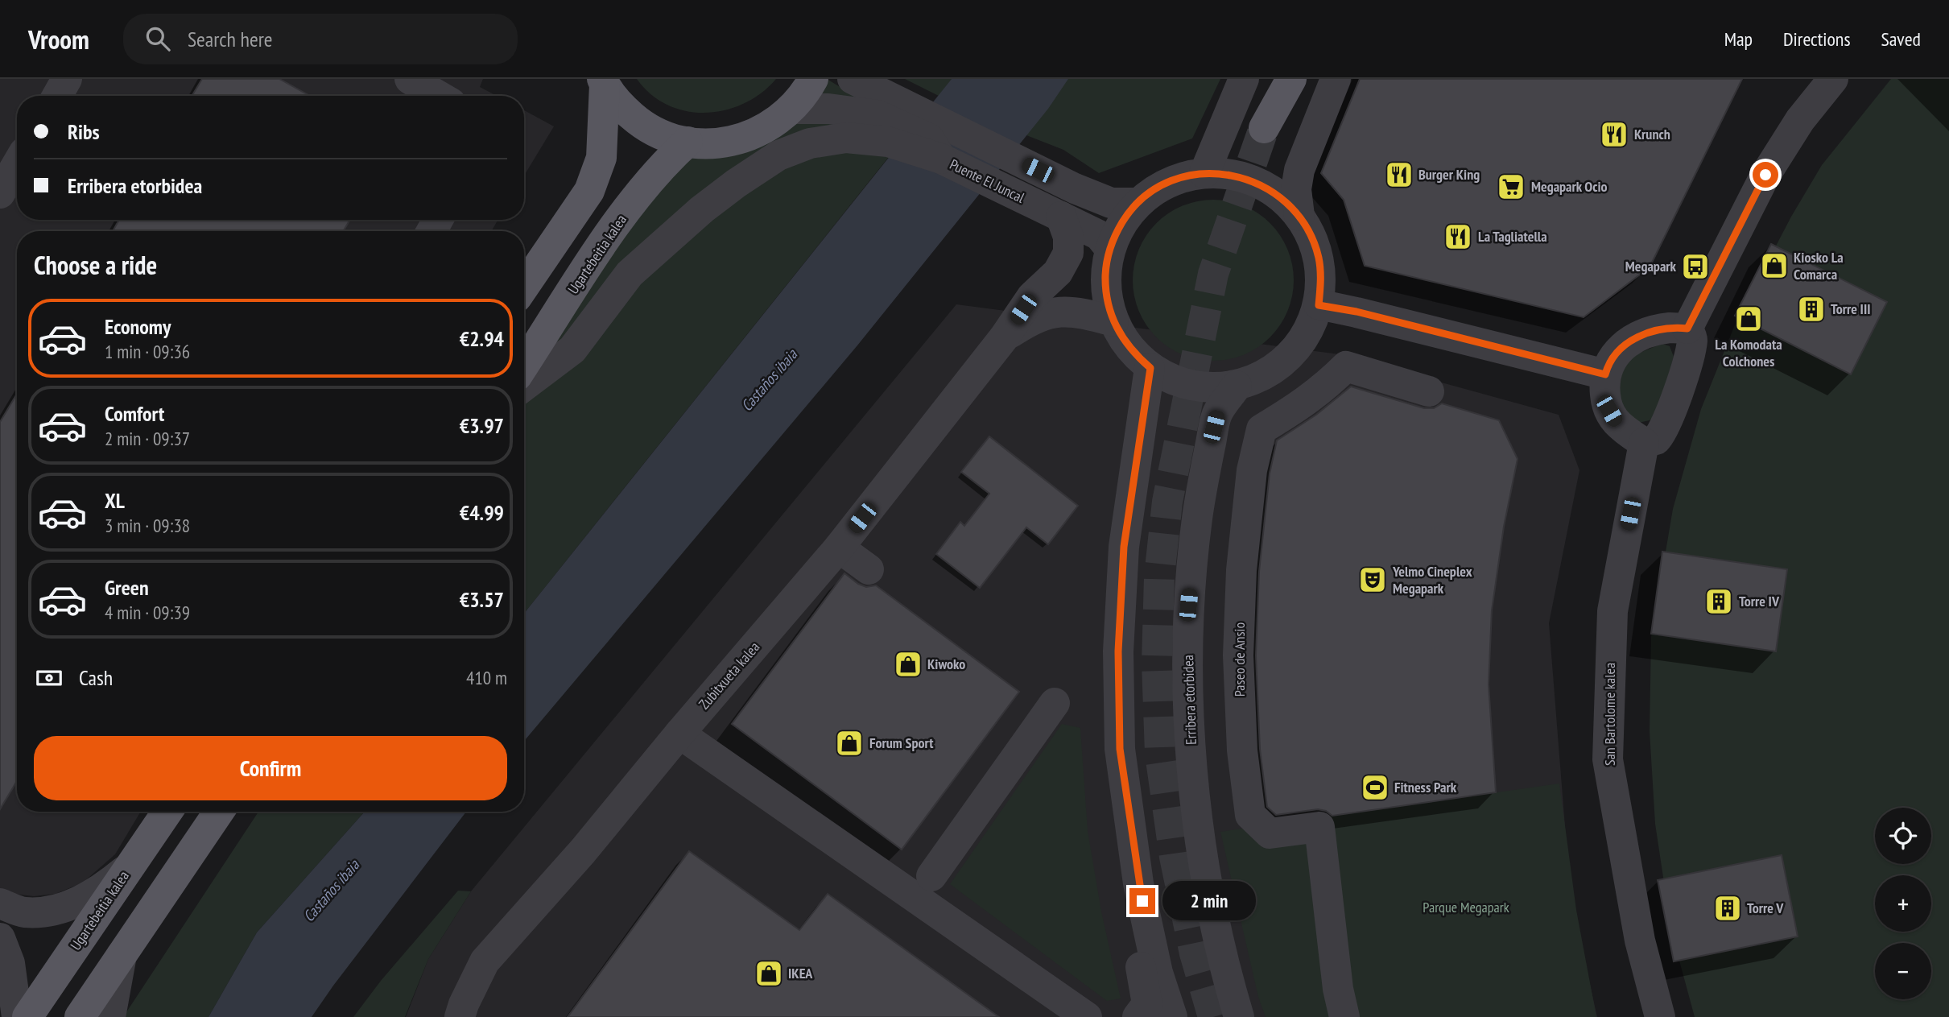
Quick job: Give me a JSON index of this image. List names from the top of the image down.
{
  "streets": {
    "main road": ["Ugartebeitia kalea"],
    "street": [
      "Puente El Juncal",
      "Paseo de Ansio",
      "Zubitxueta kalea",
      "Erribera etorbidea",
      "San Bartolome kalea"
    ]
  },
  "crossings": [
    ["Puente El Juncal", "Zubitxueta kalea"]
  ],
  "water": ["Castaños ibaia"],
  "parks": ["Parque Megapark"],
  "places": {
    "restaurant": ["Krunch", "Burger King", "La Tagliatella"],
    "supermarket": ["Megapark Ocio"],
    "shop": [
      "Kiosko La Comarca",
      "La Komodata Colchones",
      "Kiwoko",
      "Forum Sport",
      "IKEA"
    ],
    "bus stop": ["Megapark"],
    "building": ["Torre III", "Torre IV", "Torre V"],
    "theatre": ["Yelmo Cineplex Megapark"],
    "sports": ["Fitness Park"]
  },
  "page": {
    "header": "Vroom",
    "search": "Search here",
    "nav": ["Map", "Directions", "Saved"],
    "banner": ["Ribs", "Erribera etorbidea"],
    "heading": "Choose a ride",
    "list": [
      {
        "name": "Economy",
        "note": "1 min · 09:36",
        "value": "€2.94"
      },
      {
        "name": "Comfort",
        "note": "2 min · 09:37",
        "value": "€3.97"
      },
      {
        "name": "XL",
        "note": "3 min · 09:38",
        "value": "€4.99"
      },
      {
        "name": "Green",
        "note": "4 min · 09:39",
        "value": "€3.57"
      }
    ],
    "pay": ["Cash", "410 m"],
    "buttons": "Confirm",
    "map_buttons": ["+", "−"],
    "bubble": "2 min"
  }
}
